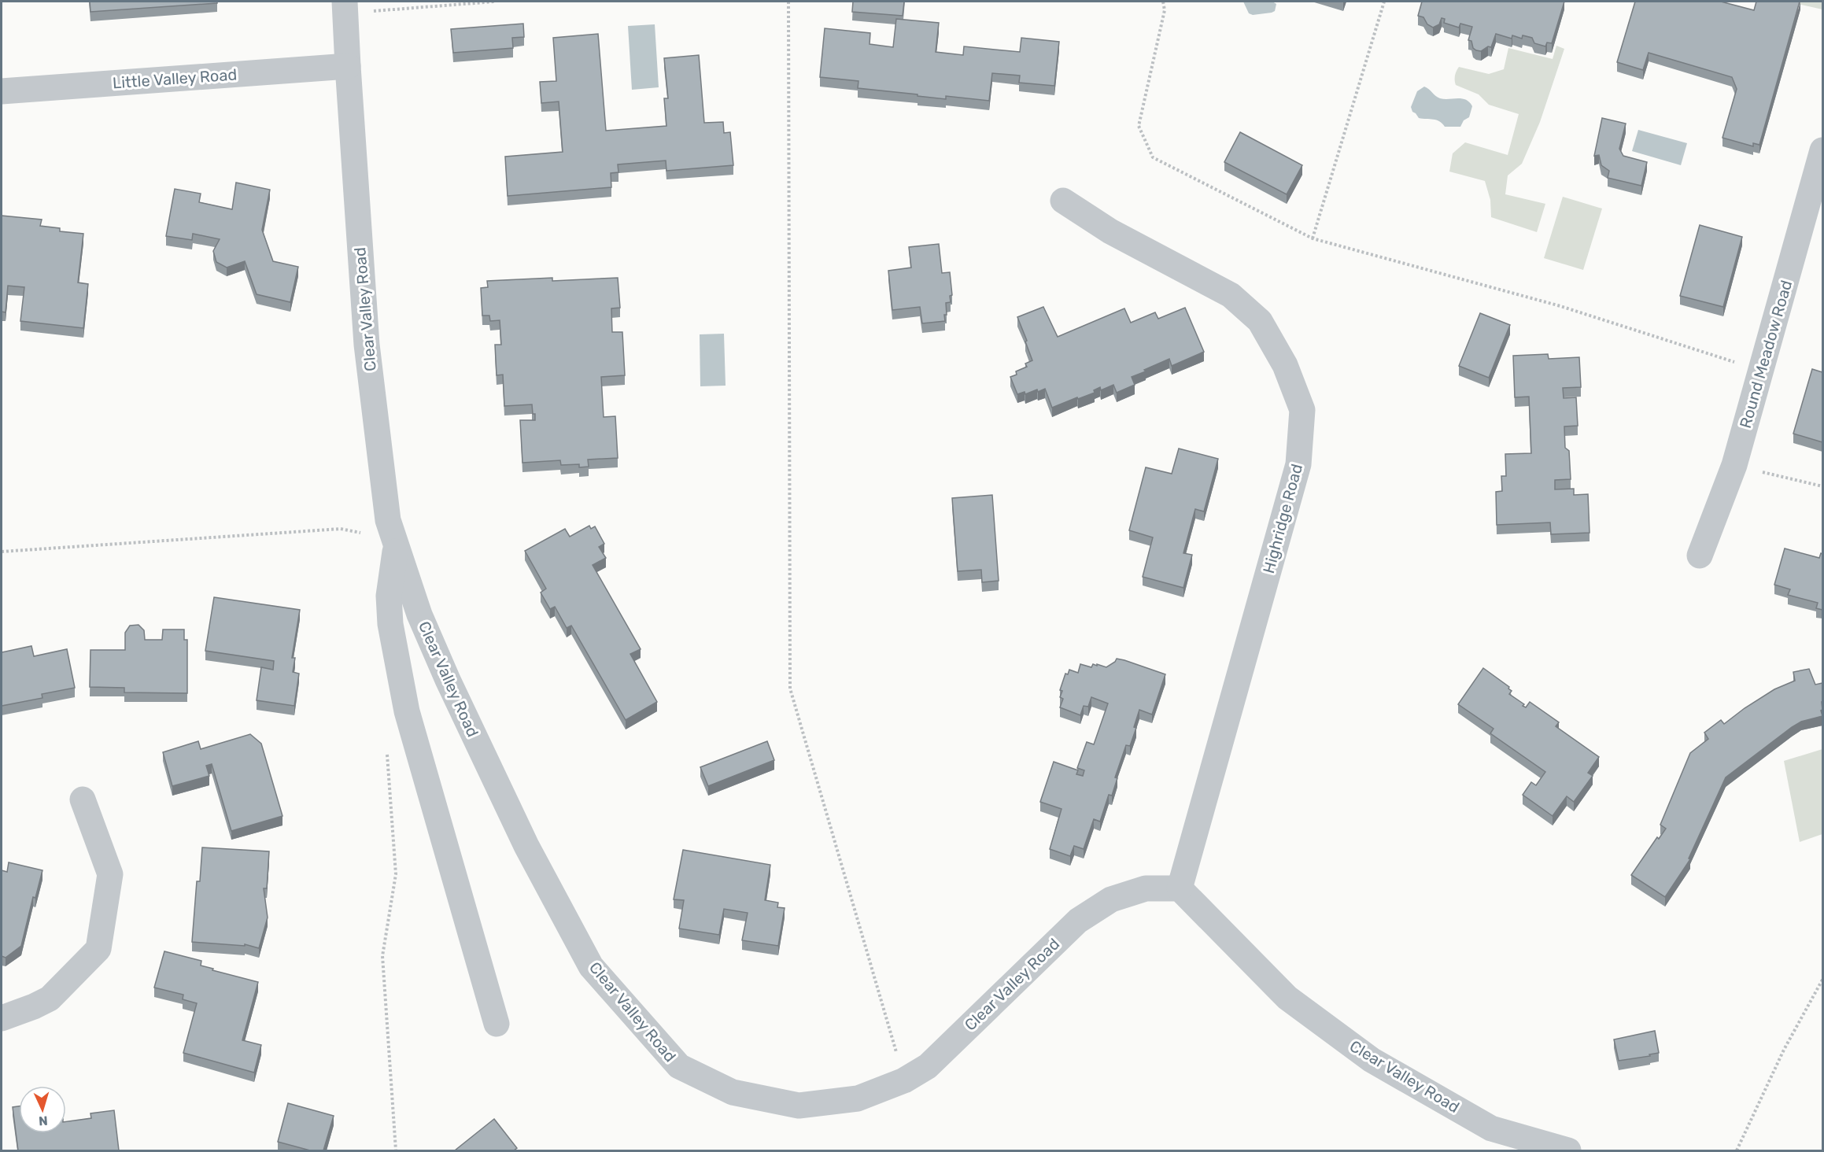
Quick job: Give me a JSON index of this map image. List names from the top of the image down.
{
  "streets": {
    "street": [
      "Little Valley Road",
      "Clear Valley Road",
      "Round Meadow Road",
      "Highridge Road"
    ]
  },
  "crossings": [
    ["Little Valley Road", "Clear Valley Road"],
    ["Clear Valley Road", "Highridge Road"]
  ],
  "north": "bottom"
}
